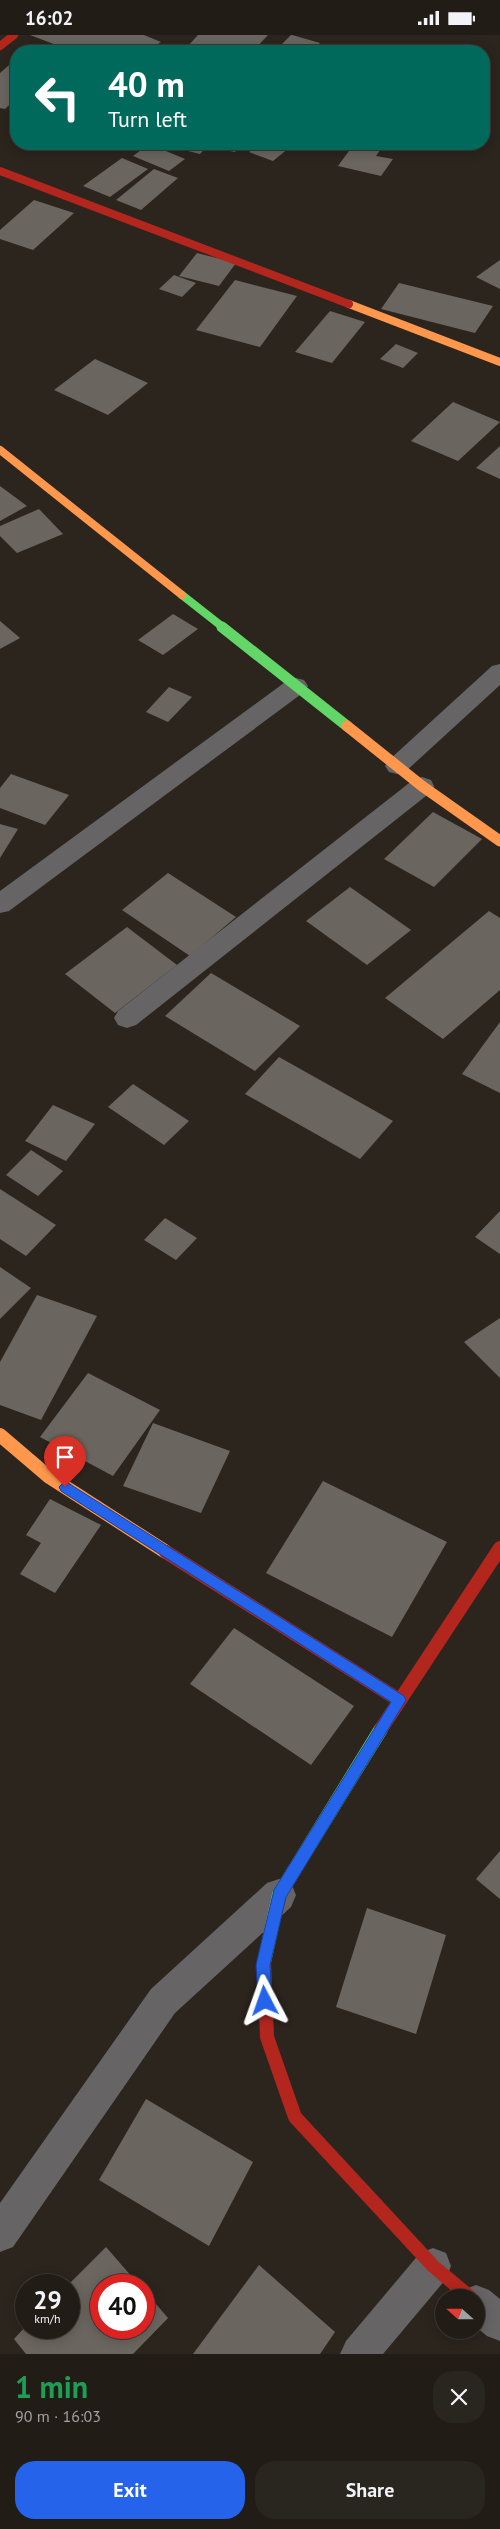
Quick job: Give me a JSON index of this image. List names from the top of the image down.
{
  "north": "left",
  "page": {
    "status": "16:02",
    "turn": ["40 m", "Turn left"],
    "speed": "29 km/h",
    "limit": "40",
    "heading": ["1 min", "90 m · 16:03"],
    "buttons": ["Exit", "Share"]
  }
}
